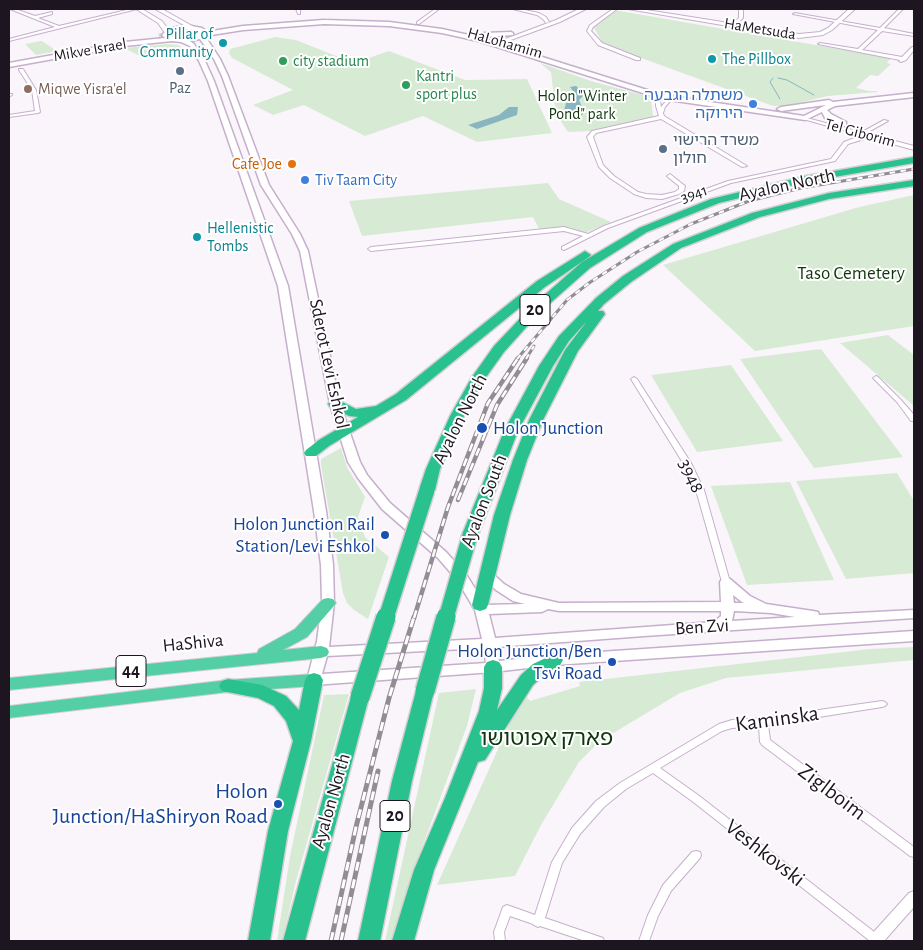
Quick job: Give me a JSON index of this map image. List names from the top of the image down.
{
  "streets": {
    "highway": [
      "Ayalon North",
      "20",
      "Ayalon South",
      "HaShiva",
      "44"
    ],
    "main road": [
      "HaLohamim",
      "Mikve Israel",
      "Sderot Levi Eshkol",
      "Ben Zvi"
    ],
    "street": [
      "HaMetsuda",
      "Tel Giborim",
      "3941",
      "3948",
      "Kaminska",
      "Ziglboim",
      "Veshkovski"
    ]
  },
  "crossings": [
    ["HaLohamim", "Mikve Israel"],
    ["HaLohamim", "Tel Giborim"],
    ["HaLohamim", "Sderot Levi Eshkol"],
    ["Mikve Israel", "Sderot Levi Eshkol"],
    ["Sderot Levi Eshkol", "Ben Zvi"],
    ["Sderot Levi Eshkol", "HaShiva"],
    ["Sderot Levi Eshkol", "44"],
    ["Ben Zvi", "44"],
    ["HaShiva", "44"],
    ["Kaminska", "Ziglboim"],
    ["Kaminska", "Veshkovski"]
  ],
  "parks": ["Holon \"Winter Pond\" park", "Taso Cemetery", "פארק אפוטושו"],
  "places": [
    "Pillar of Community",
    "The Pillbox",
    "city stadium",
    "Paz",
    "Kantri sport plus",
    "Miqwe Yisra'el",
    "משתלה הגבעה הירוקה",
    "משרד הרישוי חולון",
    "Cafe Joe",
    "Tiv Taam City",
    "Hellenistic Tombs",
    "Holon Junction",
    "Holon Junction Rail Station/Levi Eshkol",
    "Holon Junction/Ben Tsvi Road",
    "Holon Junction/HaShiryon Road"
  ]
}
